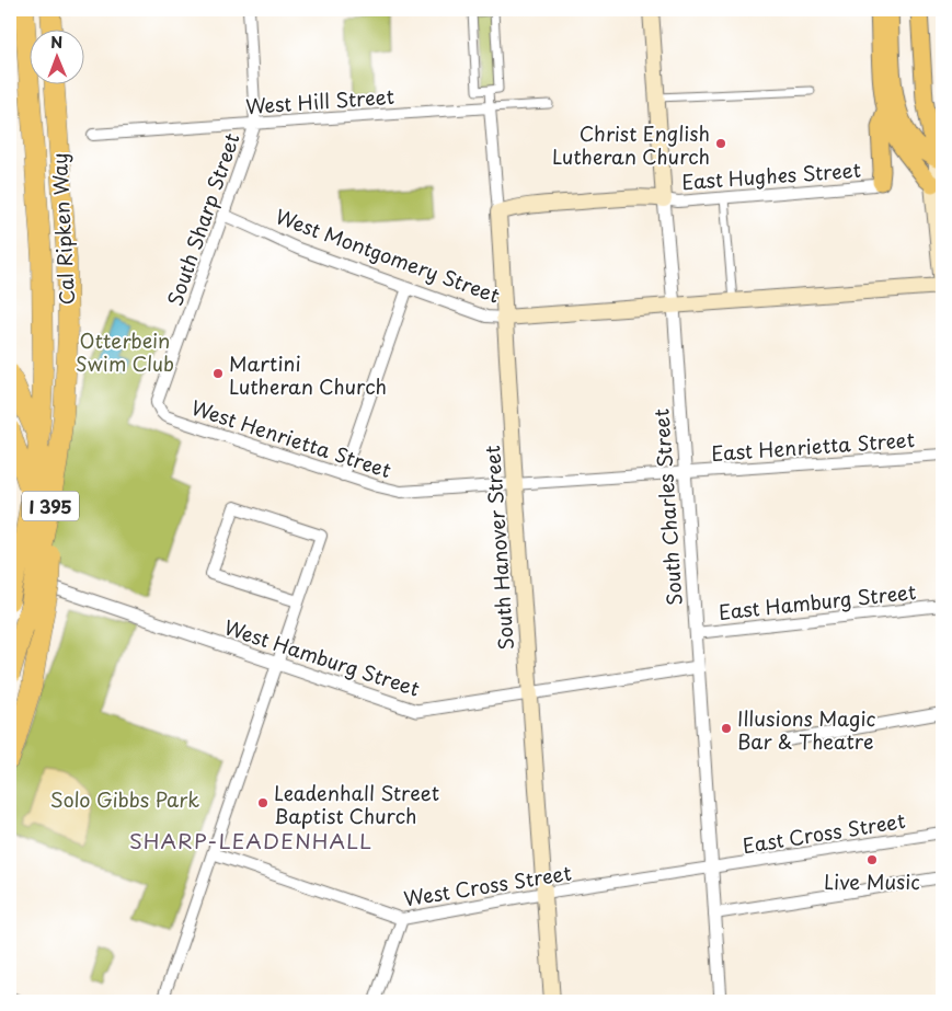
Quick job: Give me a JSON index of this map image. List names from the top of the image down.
{
  "streets": {
    "highway": ["Cal Ripken Way", "I 395"],
    "main road": ["West Montgomery Street", "South Charles Street", "South Hanover Street"],
    "street": [
      "West Hill Street",
      "East Hughes Street",
      "South Sharp Street",
      "West Henrietta Street",
      "East Henrietta Street",
      "East Hamburg Street",
      "West Hamburg Street",
      "East Cross Street",
      "West Cross Street"
    ]
  },
  "crossings": [
    ["West Hill Street", "South Sharp Street"],
    ["West Hill Street", "South Hanover Street"],
    ["East Hughes Street", "South Charles Street"],
    ["South Sharp Street", "West Montgomery Street"],
    ["South Sharp Street", "West Henrietta Street"],
    ["West Montgomery Street", "South Charles Street"],
    ["West Montgomery Street", "South Hanover Street"],
    ["West Henrietta Street", "East Henrietta Street"],
    ["West Henrietta Street", "South Charles Street"],
    ["West Henrietta Street", "South Hanover Street"],
    ["East Henrietta Street", "South Charles Street"],
    ["South Charles Street", "East Hamburg Street"],
    ["South Charles Street", "West Hamburg Street"],
    ["South Charles Street", "East Cross Street"],
    ["South Charles Street", "West Cross Street"],
    ["South Hanover Street", "West Hamburg Street"],
    ["South Hanover Street", "West Cross Street"],
    ["East Cross Street", "West Cross Street"]
  ],
  "districts": ["SHARP-LEADENHALL"],
  "parks": ["Otterbein Swim Club", "Solo Gibbs Park"],
  "places": [
    "Christ English Lutheran Church",
    "Martini Lutheran Church",
    "Illusions Magic Bar & Theatre",
    "Leadenhall Street Baptist Church",
    "Live Music"
  ],
  "north": "top"
}
